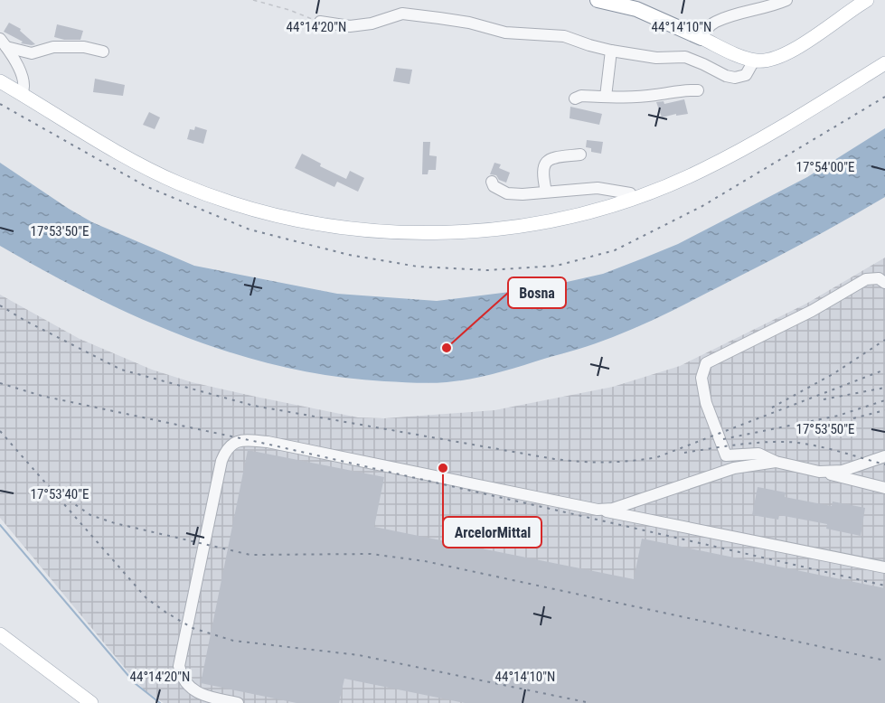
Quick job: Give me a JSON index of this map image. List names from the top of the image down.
{
  "places": ["Bosna", "ArcelorMittal"],
  "coordinates": [
    "44°14'20\"N",
    "44°14'10\"N",
    "17°54'00\"E",
    "17°53'50\"E",
    "17°53'40\"E"
  ]
}
